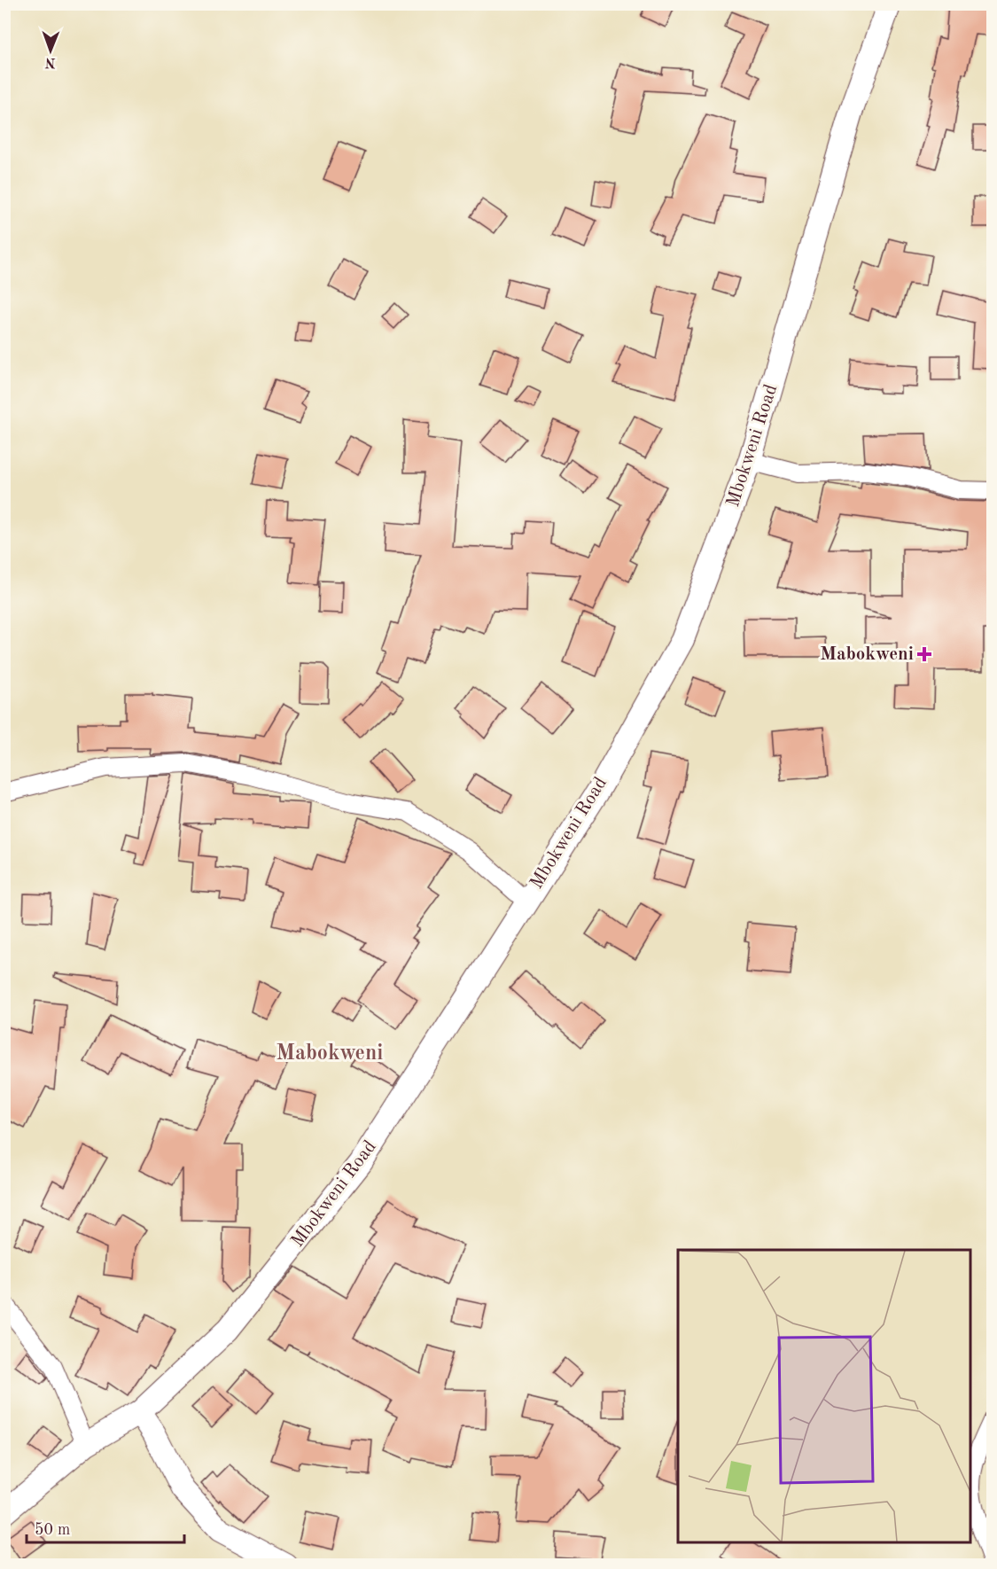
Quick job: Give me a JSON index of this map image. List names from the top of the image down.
{
  "streets": {
    "street": ["Mbokweni Road"]
  },
  "districts": ["Mabokweni"],
  "places": {
    "health": ["Mabokweni"]
  },
  "scale_bar": "50 m",
  "north": "bottom"
}
